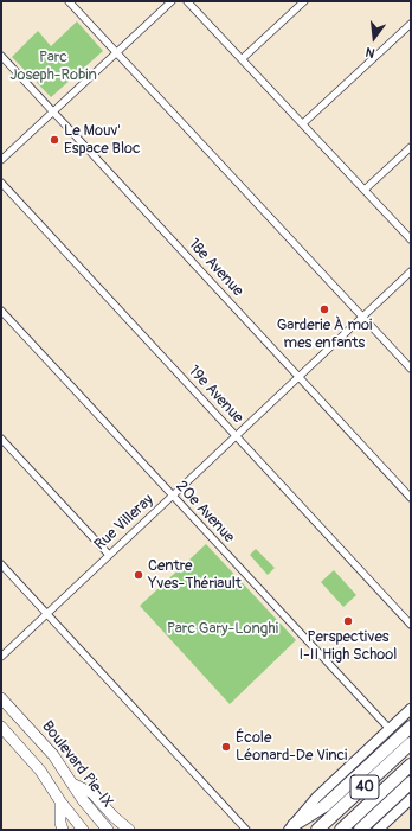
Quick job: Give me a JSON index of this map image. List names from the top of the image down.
{
  "streets": {
    "highway": ["40"],
    "main road": ["Boulevard Pie-IX"],
    "street": [
      "18e Avenue",
      "19e Avenue",
      "20e Avenue",
      "Rue Villeray"
    ]
  },
  "crossings": [
    ["18e Avenue", "Rue Villeray"],
    ["19e Avenue", "Rue Villeray"],
    ["20e Avenue", "Rue Villeray"]
  ],
  "parks": ["Parc Joseph-Robin", "Parc Gary-Longhi"],
  "places": [
    "Le Mouv' Espace Bloc",
    "Garderie À moi mes enfants",
    "Centre Yves-Thériault",
    "Perspectives I-II High School",
    "École Léonard-De Vinci"
  ],
  "north": "bottom"
}
